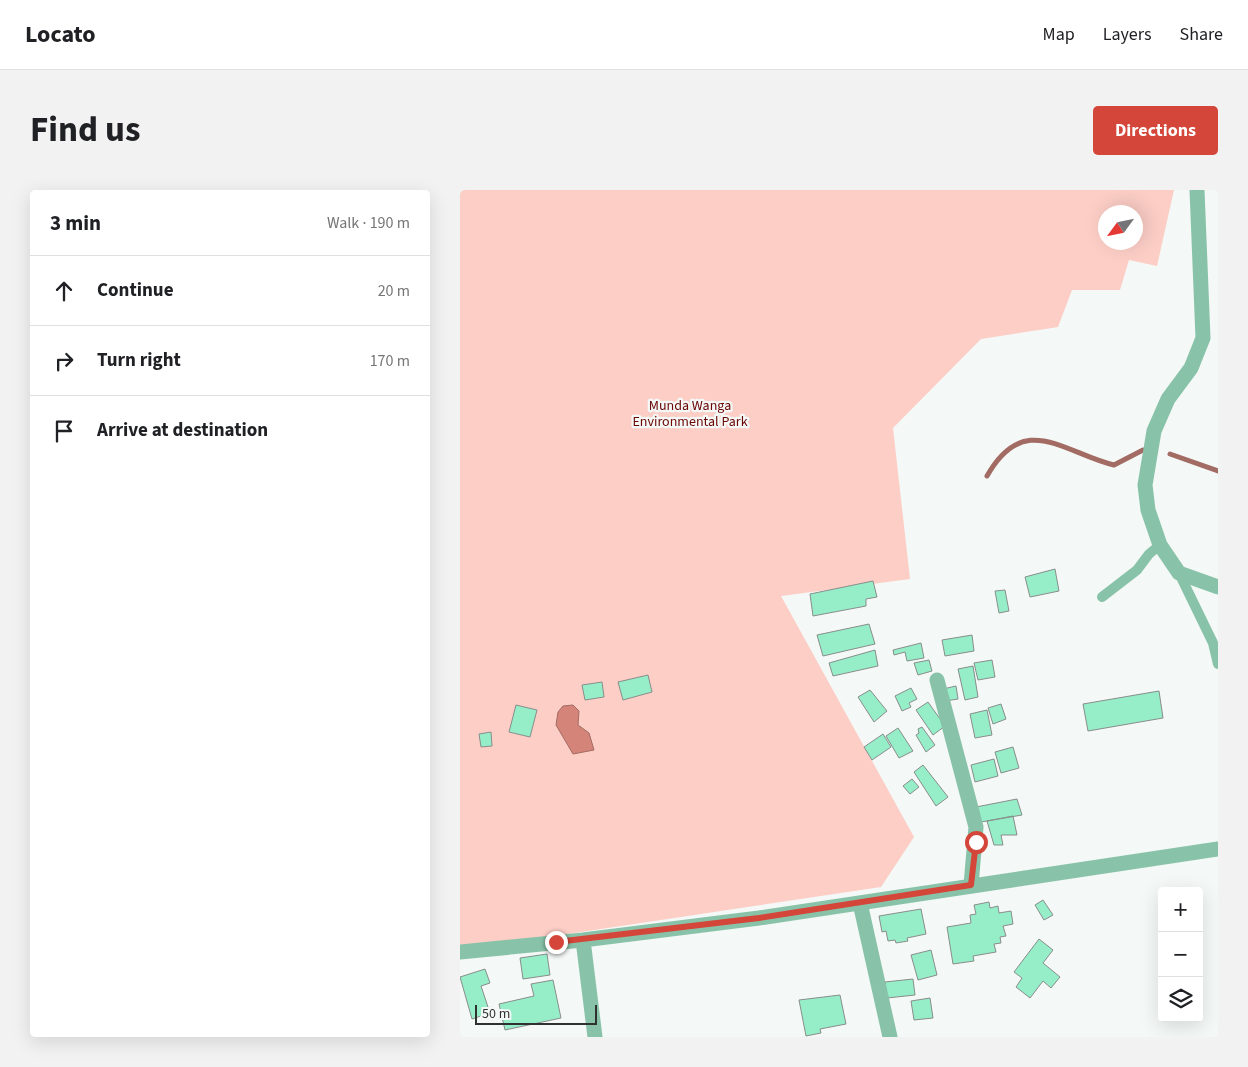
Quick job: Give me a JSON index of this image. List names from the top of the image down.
{
  "parks": ["Munda Wanga Environmental Park"],
  "scale_bar": "50 m",
  "north": "bottom left",
  "page": {
    "header": "Locato",
    "nav": ["Map", "Layers", "Share"],
    "title": "Find us",
    "buttons": "Directions",
    "heading": ["3 min", "Walk · 190 m"],
    "list": [
      ["Continue", "20 m"],
      ["Turn right", "170 m"],
      "Arrive at destination"
    ],
    "map_buttons": ["+", "−"],
    "scale": "50 m"
  }
}
